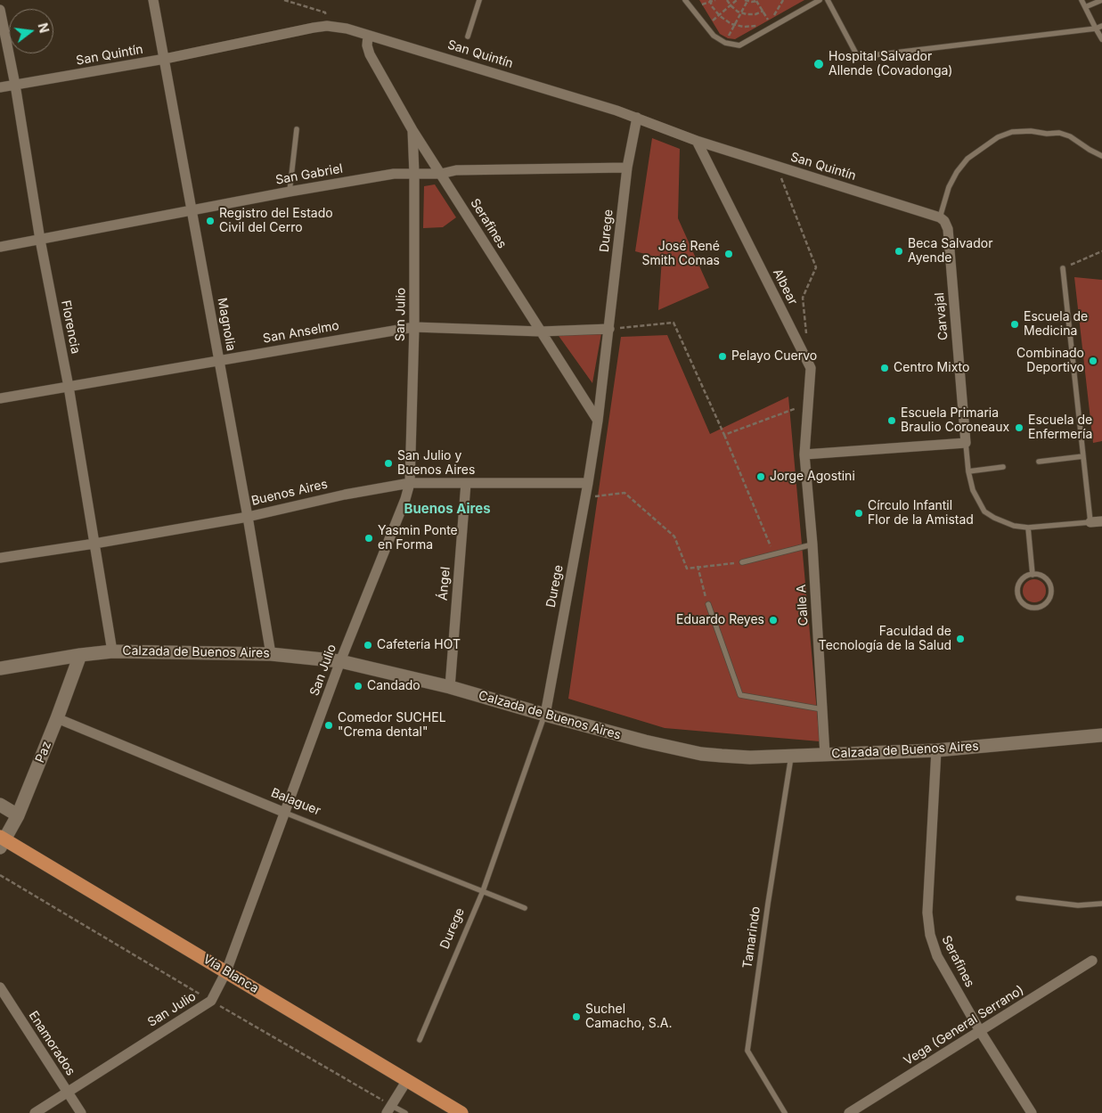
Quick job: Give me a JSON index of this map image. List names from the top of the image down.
{
  "streets": {
    "main road": ["Vía Blanca"],
    "street": [
      "San Quintín",
      "San Gabriel",
      "Serafines",
      "Durege",
      "Albear",
      "San Julio",
      "Carvajal",
      "Magnolia",
      "Florencia",
      "San Anselmo",
      "Buenos Aires",
      "Ángel",
      "Calle A",
      "Calzada de Buenos Aires",
      "Paz",
      "Balaguer",
      "Vega (General Serrano)",
      "Enamorados"
    ],
    "lane": ["Tamarindo"]
  },
  "crossings": [
    ["San Quintín", "Serafines"],
    ["San Quintín", "Durege"],
    ["San Quintín", "Albear"],
    ["San Quintín", "Carvajal"],
    ["San Quintín", "Magnolia"],
    ["San Quintín", "Florencia"],
    ["San Gabriel", "Serafines"],
    ["San Gabriel", "Durege"],
    ["San Gabriel", "San Julio"],
    ["San Gabriel", "Magnolia"],
    ["San Gabriel", "Florencia"],
    ["Serafines", "Durege"],
    ["Serafines", "San Julio"],
    ["Serafines", "San Anselmo"],
    ["Serafines", "Calzada de Buenos Aires"],
    ["Serafines", "Vega (General Serrano)"],
    ["Durege", "San Anselmo"],
    ["Durege", "Buenos Aires"],
    ["Durege", "Calzada de Buenos Aires"],
    ["Durege", "Balaguer"],
    ["Albear", "Calle A"],
    ["San Julio", "San Anselmo"],
    ["San Julio", "Buenos Aires"],
    ["San Julio", "Calzada de Buenos Aires"],
    ["San Julio", "Balaguer"],
    ["San Julio", "Vía Blanca"],
    ["San Julio", "Enamorados"],
    ["Magnolia", "San Anselmo"],
    ["Magnolia", "Buenos Aires"],
    ["Magnolia", "Calzada de Buenos Aires"],
    ["Florencia", "San Anselmo"],
    ["Florencia", "Buenos Aires"],
    ["Florencia", "Calzada de Buenos Aires"],
    ["Buenos Aires", "Ángel"],
    ["Ángel", "Calzada de Buenos Aires"],
    ["Calle A", "Calzada de Buenos Aires"],
    ["Calzada de Buenos Aires", "Paz"],
    ["Calzada de Buenos Aires", "Tamarindo"],
    ["Paz", "Balaguer"],
    ["Paz", "Vía Blanca"]
  ],
  "districts": ["Buenos Aires"],
  "places": [
    "Hospital Salvador Allende (Covadonga)",
    "Registro del Estado Civil del Cerro",
    "Beca Salvador Ayende",
    "José René Smith Comas",
    "Escuela de Medicina",
    "Pelayo Cuervo",
    "Combinado Deportivo",
    "Centro Mixto",
    "Escuela Primaria Braulio Coroneaux",
    "Escuela de Enfermería",
    "San Julio y Buenos Aires",
    "Jorge Agostini",
    "Círculo Infantil Flor de la Amistad",
    "Yasmin Ponte en Forma",
    "Eduardo Reyes",
    "Faculdad de Tecnología de la Salud",
    "Cafetería HOT",
    "Candado",
    "Comedor SUCHEL \"Crema dental\"",
    "Suchel Camacho, S.A."
  ],
  "north": "right"
}
